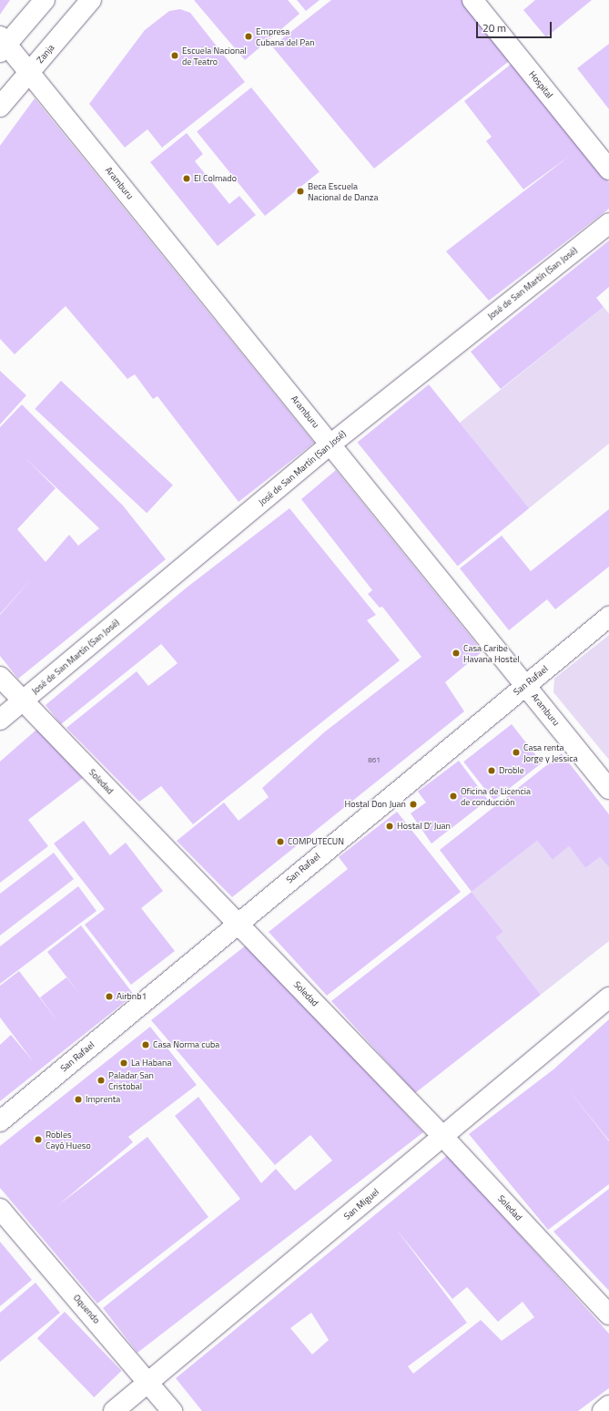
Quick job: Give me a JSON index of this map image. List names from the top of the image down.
{
  "streets": {
    "street": [
      "Zanja",
      "Hospital",
      "Aramburu",
      "José de San Martín (San José)",
      "San Rafael",
      "Soledad",
      "San Miguel",
      "Oquendo"
    ]
  },
  "crossings": [
    ["Zanja", "Aramburu"],
    ["Aramburu", "José de San Martín (San José)"],
    ["Aramburu", "San Rafael"],
    ["José de San Martín (San José)", "Soledad"],
    ["San Rafael", "Soledad"],
    ["Soledad", "San Miguel"],
    ["San Miguel", "Oquendo"]
  ],
  "places": [
    "Empresa Cubana del Pan",
    "Escuela Nacional de Teatro",
    "El Colmado",
    "Beca Escuela Nacional de Danza",
    "Casa Caribe Havana Hostel",
    "Casa renta Jorge y Jessica",
    "Droble",
    "Oficina de Licencia de conducción",
    "Hostal Don Juan",
    "Hostal D' Juan",
    "COMPUTECUN",
    "Airbnb1",
    "Casa Norma cuba",
    "La Habana",
    "Paladar San Cristobal",
    "Imprenta",
    "Robles Cayó Hueso"
  ],
  "house_numbers": ["861"],
  "scale_bar": "20 m"
}
